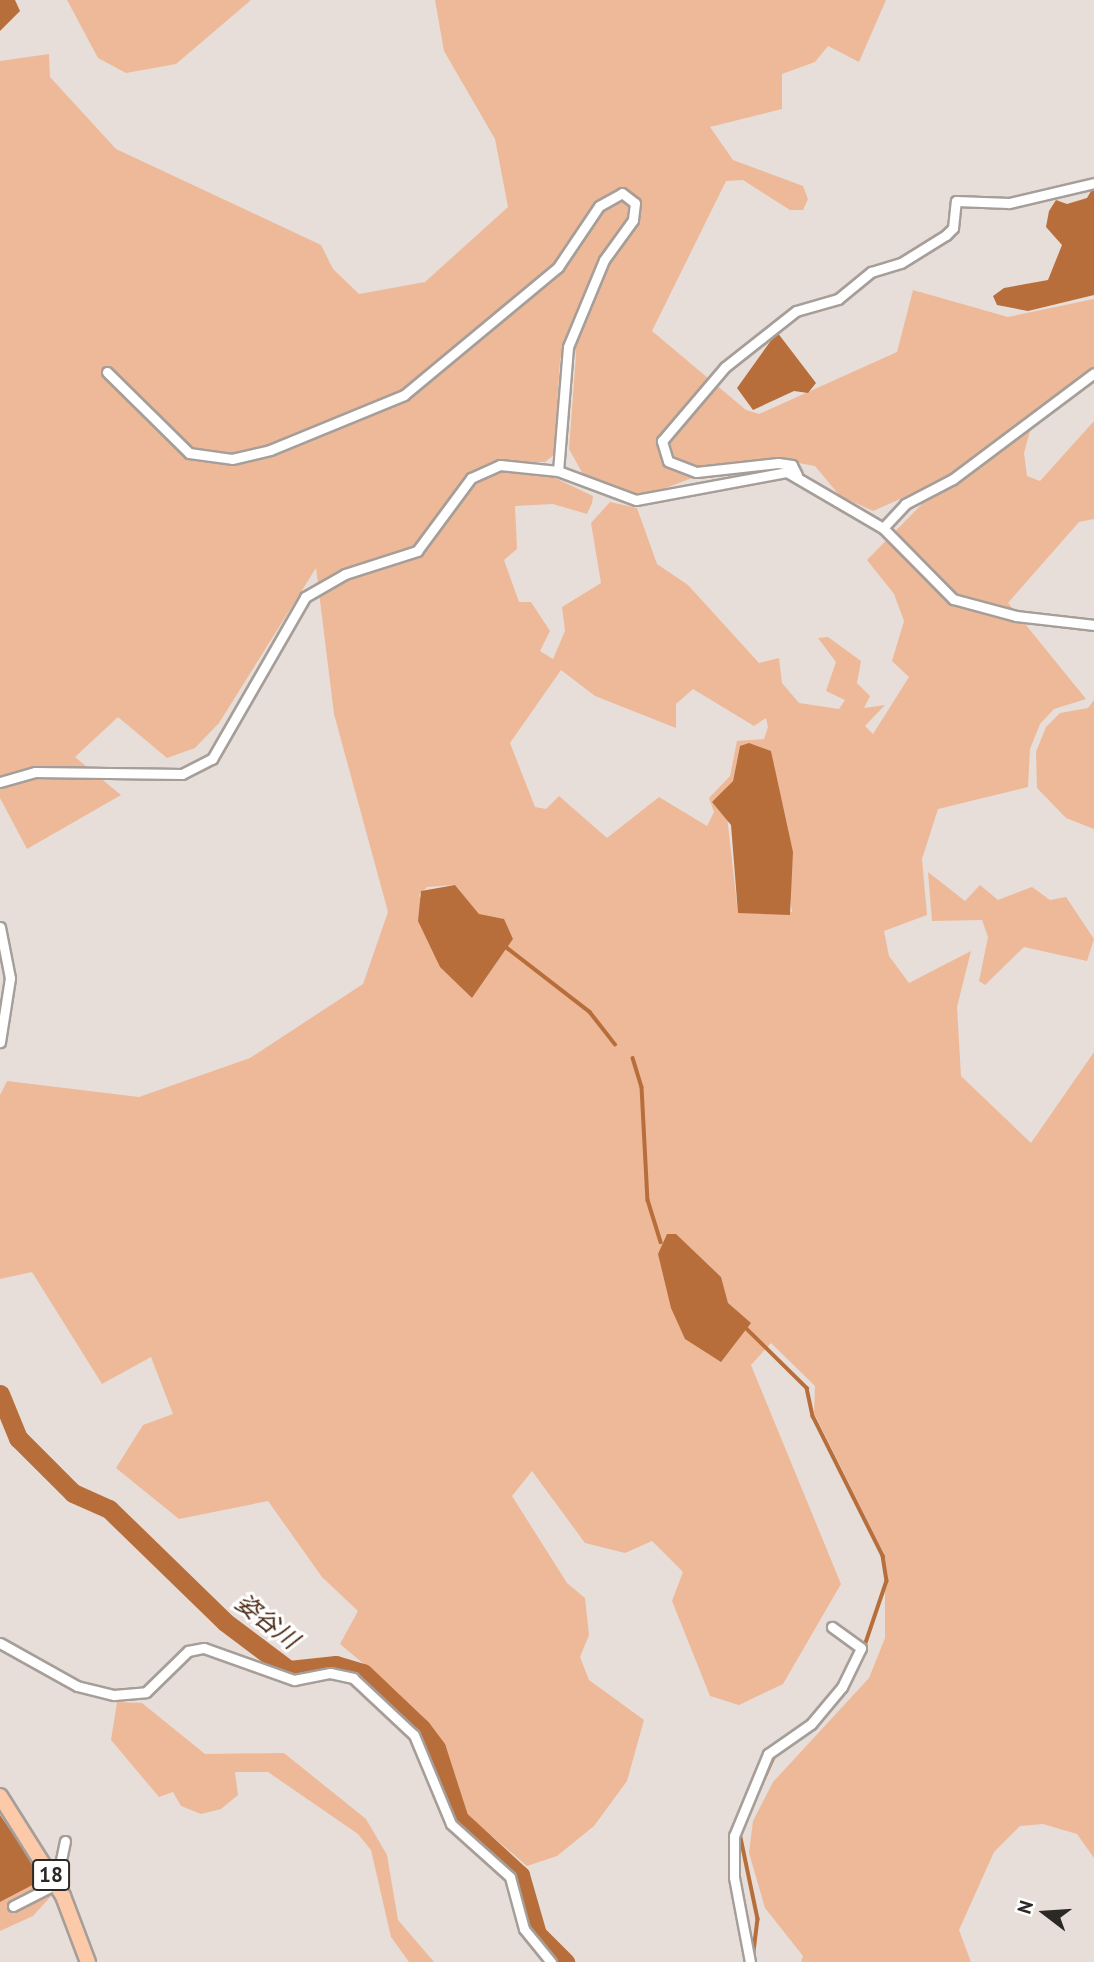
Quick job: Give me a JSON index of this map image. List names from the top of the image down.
{
  "streets": {
    "main road": ["18"]
  },
  "water": ["姿谷川"],
  "north": "left"
}
